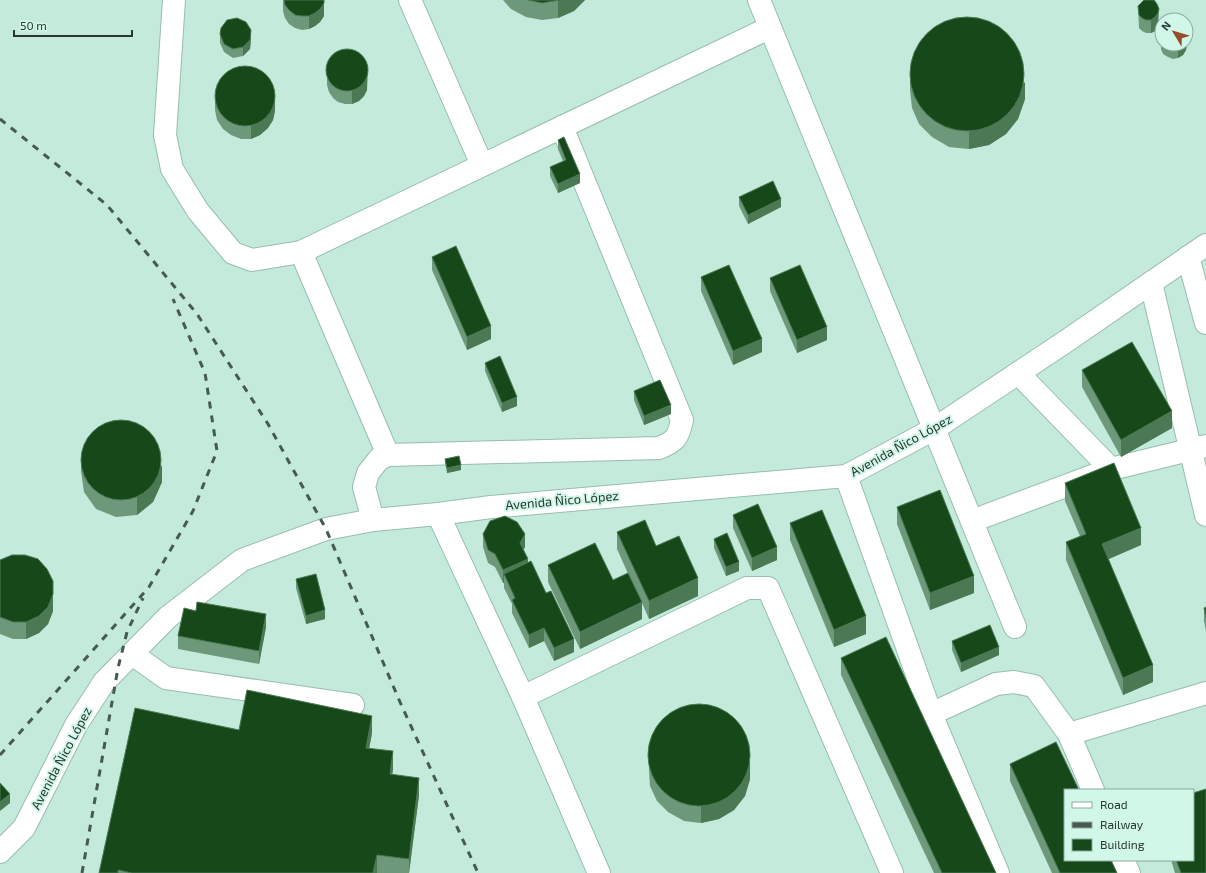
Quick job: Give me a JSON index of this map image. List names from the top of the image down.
{
  "streets": {
    "street": ["Avenida Ñico López"]
  },
  "legend": ["Road", "Railway", "Building"],
  "scale_bar": "50 m",
  "north": "top left"
}
